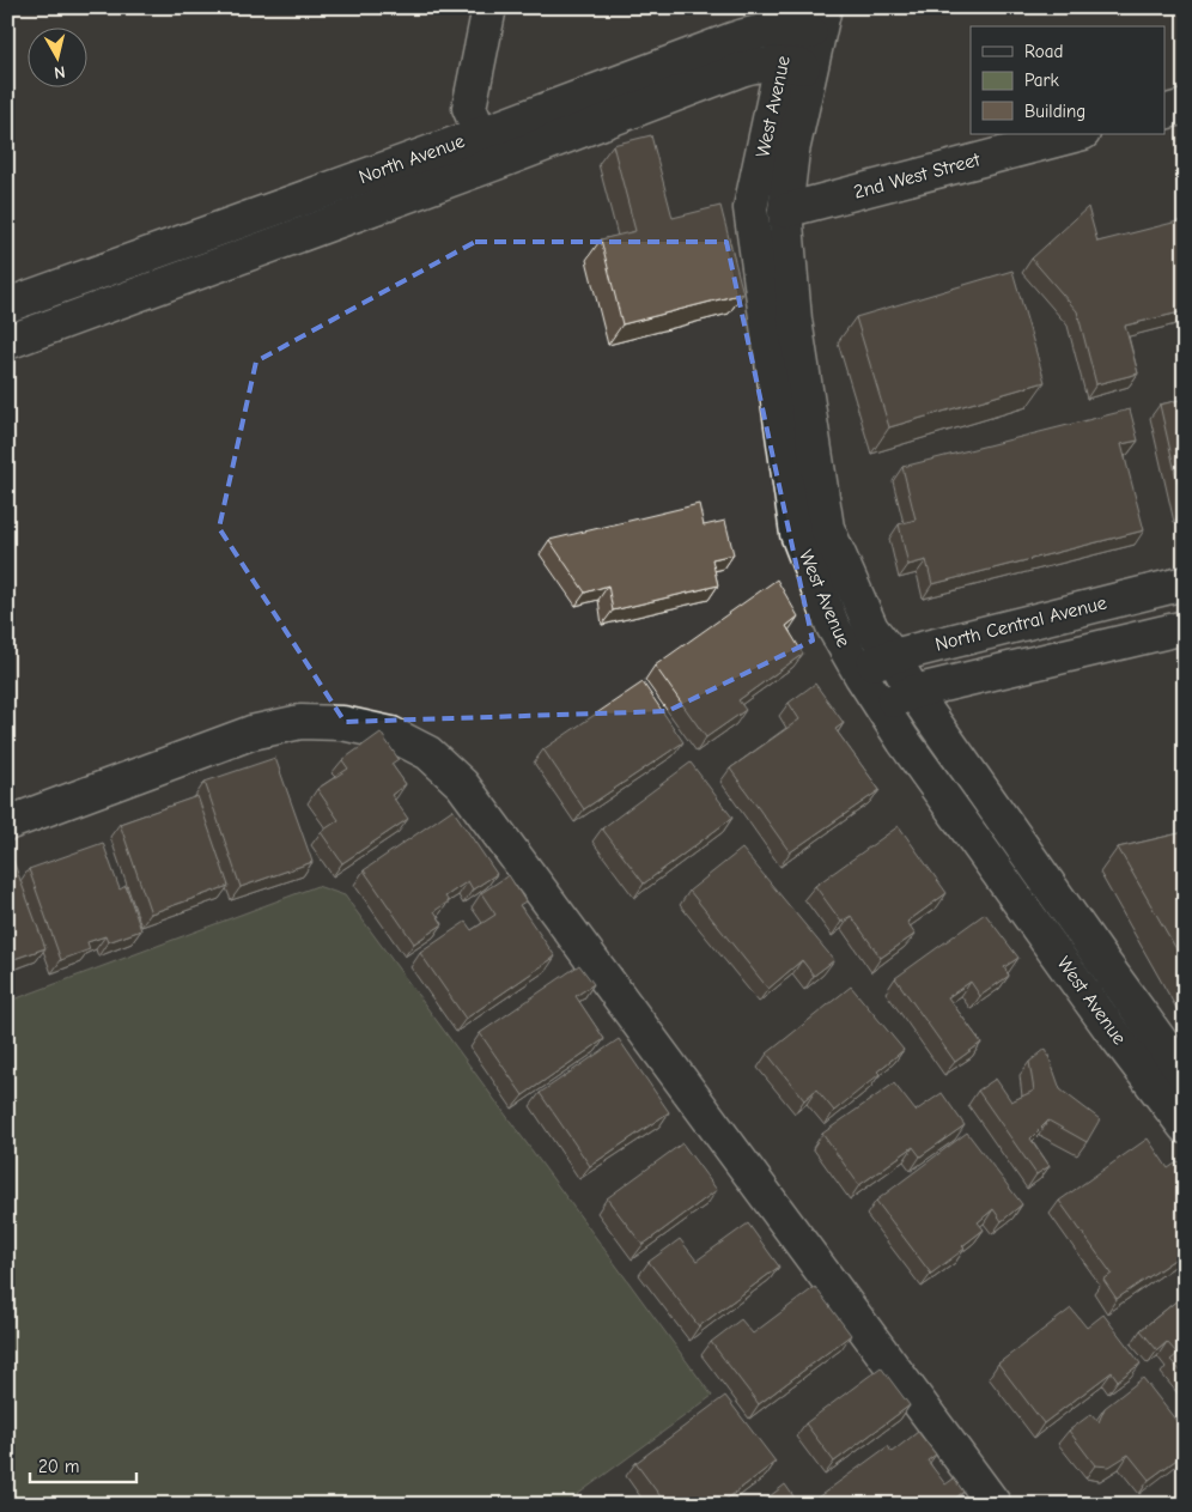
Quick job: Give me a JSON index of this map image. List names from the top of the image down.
{
  "streets": {
    "street": [
      "West Avenue",
      "North Avenue",
      "2nd West Street",
      "North Central Avenue"
    ]
  },
  "crossings": [
    ["West Avenue", "North Avenue"],
    ["West Avenue", "2nd West Street"],
    ["West Avenue", "North Central Avenue"]
  ],
  "legend": ["Road", "Park", "Building"],
  "scale_bar": "20 m",
  "north": "bottom"
}
